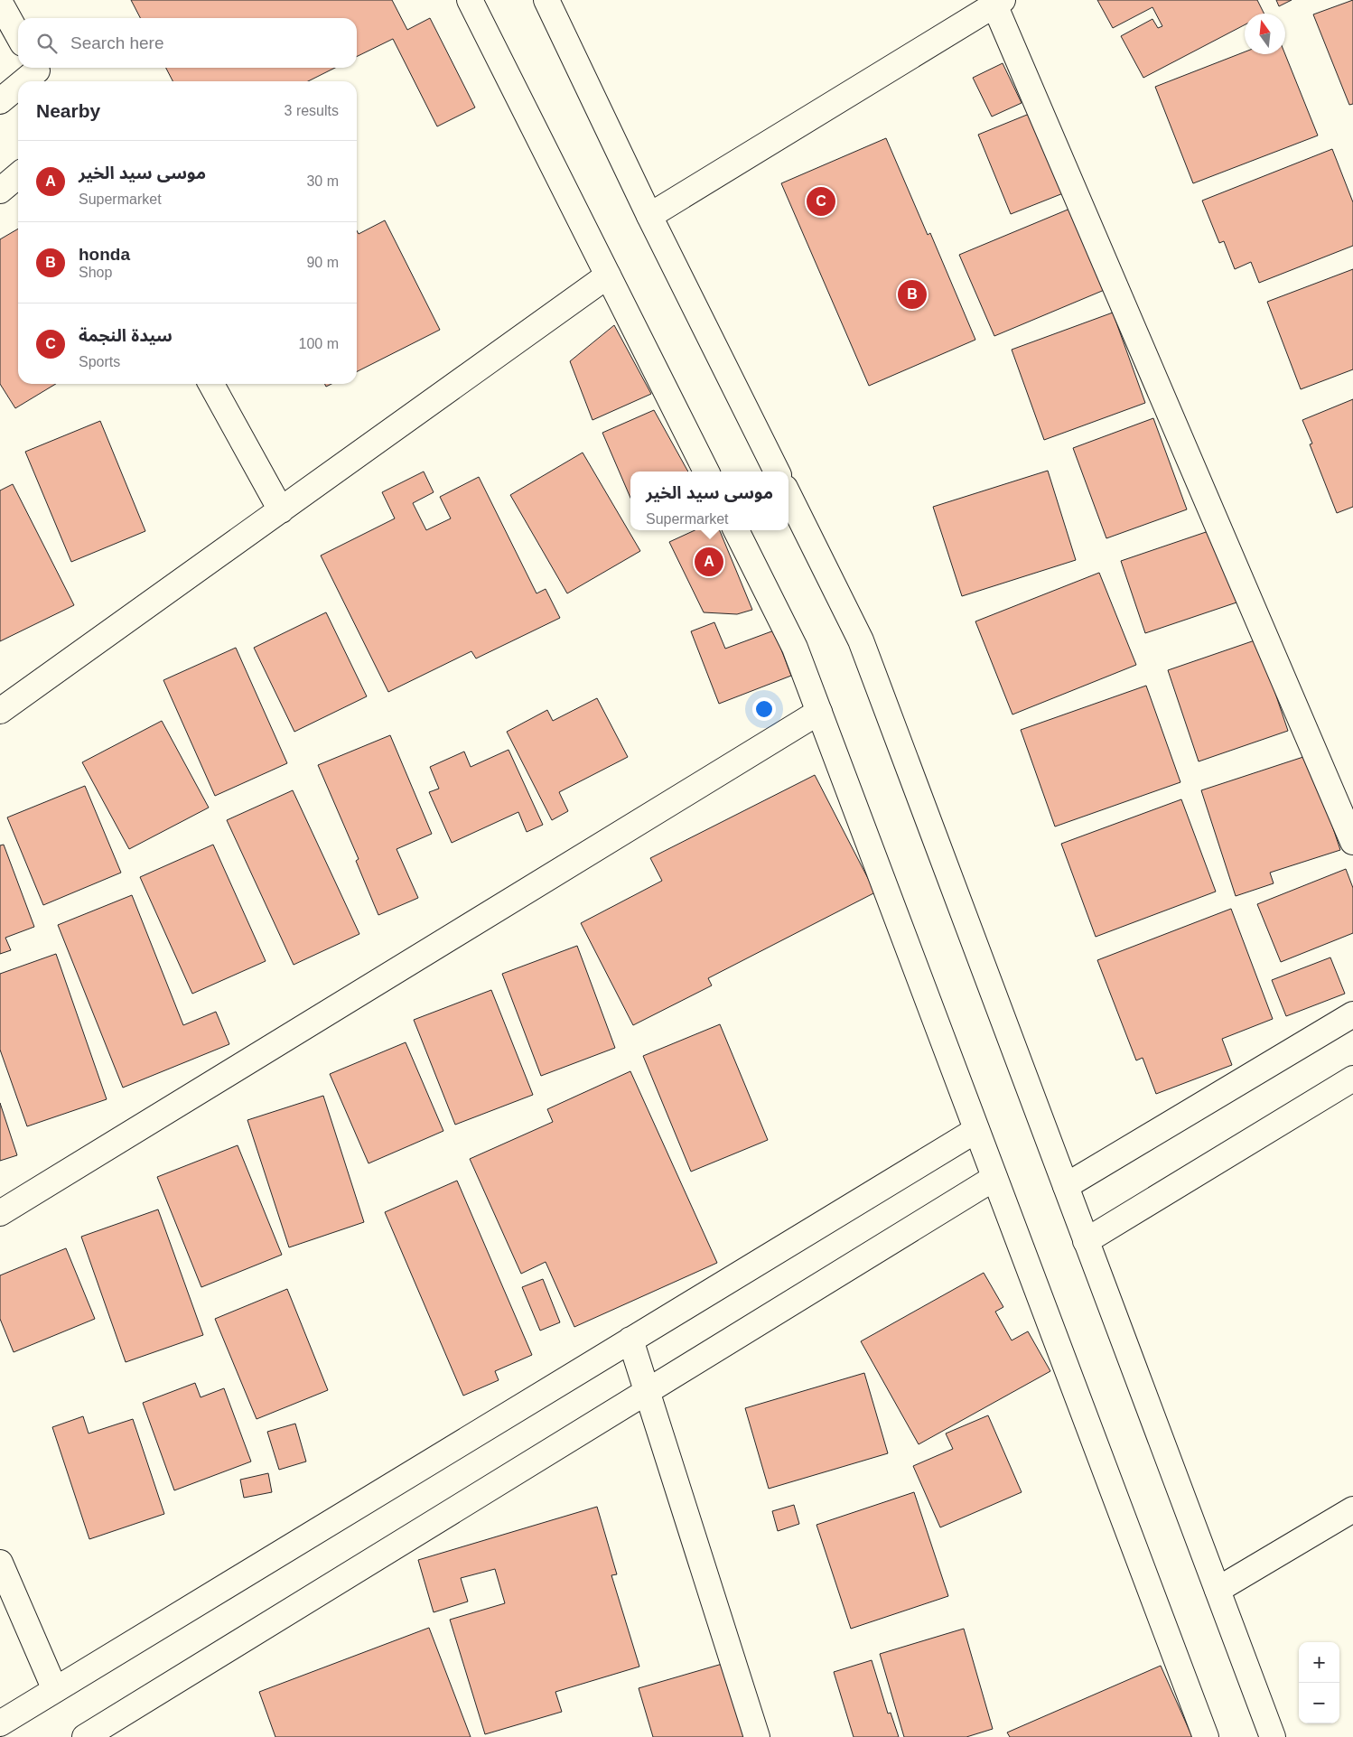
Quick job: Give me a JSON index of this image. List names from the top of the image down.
{
  "north": "top",
  "page": {
    "search": "Search here",
    "heading": ["Nearby", "3 results"],
    "list": [
      {
        "mark": "A",
        "name": "موسى سيد الخير",
        "note": "Supermarket",
        "value": "30 m"
      },
      {
        "mark": "B",
        "name": "honda",
        "note": "Shop",
        "value": "90 m"
      },
      {
        "mark": "C",
        "name": "سيدة النجمة",
        "note": "Sports",
        "value": "100 m"
      }
    ],
    "pins": ["C", "B", "A"],
    "popup": ["موسى سيد الخير", "Supermarket"],
    "map_buttons": ["+", "−"]
  }
}
